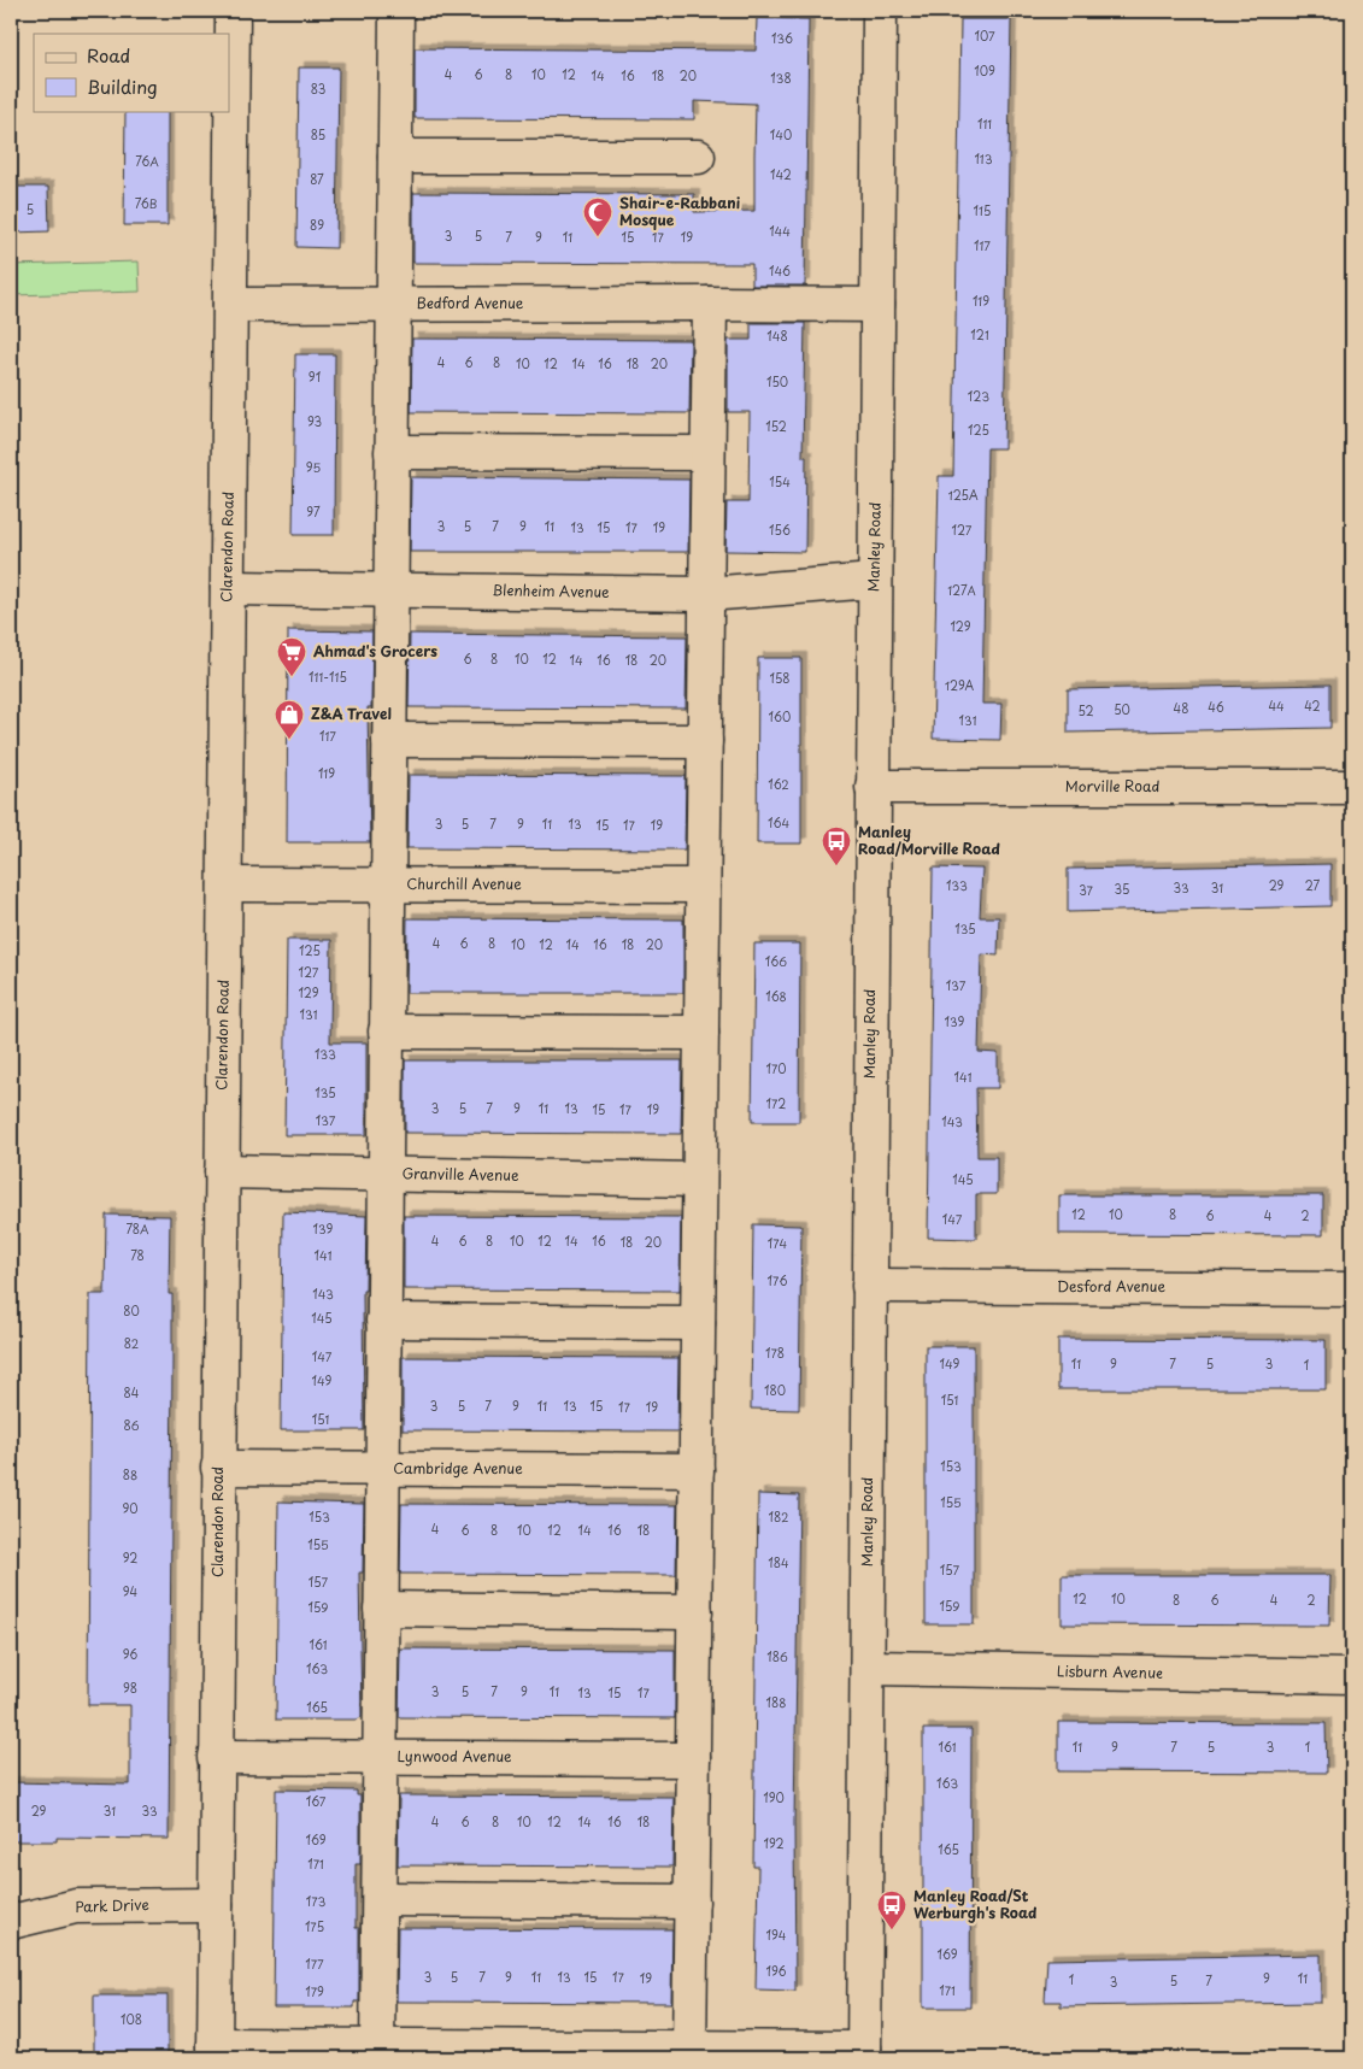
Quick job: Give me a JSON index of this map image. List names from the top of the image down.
{
  "streets": {
    "street": [
      "Bedford Avenue",
      "Clarendon Road",
      "Manley Road",
      "Blenheim Avenue",
      "Morville Road",
      "Churchill Avenue",
      "Granville Avenue",
      "Desford Avenue",
      "Cambridge Avenue",
      "Lisburn Avenue",
      "Lynwood Avenue",
      "Park Drive"
    ]
  },
  "crossings": [
    ["Bedford Avenue", "Clarendon Road"],
    ["Bedford Avenue", "Manley Road"],
    ["Clarendon Road", "Blenheim Avenue"],
    ["Clarendon Road", "Churchill Avenue"],
    ["Clarendon Road", "Granville Avenue"],
    ["Clarendon Road", "Cambridge Avenue"],
    ["Clarendon Road", "Lynwood Avenue"],
    ["Clarendon Road", "Park Drive"],
    ["Manley Road", "Blenheim Avenue"],
    ["Manley Road", "Morville Road"],
    ["Manley Road", "Desford Avenue"],
    ["Manley Road", "Lisburn Avenue"]
  ],
  "places": {
    "mosque": ["Shair-e-Rabbani Mosque"],
    "supermarket": ["Ahmad's Grocers"],
    "shop": ["Z&A Travel"],
    "bus stop": ["Manley Road/Morville Road", "Manley Road/St Werburgh's Road"]
  },
  "house_numbers": [
    "107",
    "136",
    "109",
    "4",
    "6",
    "8",
    "10",
    "12",
    "14",
    "16",
    "18",
    "20",
    "138",
    "83",
    "111",
    "85",
    "140",
    "113",
    "76A",
    "142",
    "87",
    "76B",
    "5",
    "115",
    "89",
    "144",
    "3",
    "5",
    "7",
    "9",
    "11",
    "15",
    "17",
    "19",
    "117",
    "146",
    "119",
    "121",
    "148",
    "4",
    "6",
    "8",
    "10",
    "12",
    "14",
    "16",
    "18",
    "20",
    "91",
    "150",
    "123",
    "93",
    "152",
    "125",
    "95",
    "154",
    "125A",
    "97",
    "3",
    "5",
    "7",
    "9",
    "11",
    "13",
    "15",
    "17",
    "19",
    "156",
    "127",
    "127A",
    "129",
    "6",
    "8",
    "10",
    "12",
    "14",
    "16",
    "18",
    "20",
    "111-115",
    "158",
    "129A",
    "44",
    "42",
    "46",
    "48",
    "50",
    "52",
    "160",
    "131",
    "117",
    "119",
    "162",
    "164",
    "3",
    "5",
    "7",
    "9",
    "11",
    "13",
    "15",
    "17",
    "19",
    "133",
    "29",
    "27",
    "33",
    "31",
    "35",
    "37",
    "135",
    "4",
    "6",
    "8",
    "10",
    "12",
    "14",
    "16",
    "18",
    "20",
    "125",
    "166",
    "127",
    "137",
    "129",
    "168",
    "131",
    "139",
    "133",
    "170",
    "141",
    "135",
    "172",
    "3",
    "5",
    "7",
    "9",
    "11",
    "13",
    "15",
    "17",
    "19",
    "137",
    "143",
    "145",
    "12",
    "10",
    "8",
    "6",
    "4",
    "2",
    "147",
    "78A",
    "139",
    "4",
    "6",
    "8",
    "10",
    "12",
    "14",
    "16",
    "18",
    "20",
    "174",
    "78",
    "141",
    "176",
    "143",
    "80",
    "145",
    "82",
    "178",
    "147",
    "149",
    "11",
    "9",
    "7",
    "5",
    "3",
    "1",
    "149",
    "180",
    "84",
    "151",
    "3",
    "5",
    "7",
    "9",
    "11",
    "13",
    "15",
    "17",
    "19",
    "151",
    "86",
    "153",
    "88",
    "155",
    "90",
    "153",
    "182",
    "4",
    "6",
    "8",
    "10",
    "12",
    "14",
    "16",
    "18",
    "155",
    "92",
    "184",
    "157",
    "157",
    "94",
    "12",
    "10",
    "8",
    "6",
    "4",
    "2",
    "159",
    "159",
    "161",
    "96",
    "186",
    "163",
    "98",
    "3",
    "5",
    "7",
    "9",
    "11",
    "13",
    "15",
    "17",
    "188",
    "165",
    "161",
    "11",
    "9",
    "7",
    "5",
    "3",
    "1",
    "163",
    "190",
    "167",
    "29",
    "31",
    "33",
    "4",
    "6",
    "8",
    "10",
    "12",
    "14",
    "16",
    "18",
    "169",
    "192",
    "165",
    "171",
    "173",
    "175",
    "194",
    "169",
    "177",
    "196",
    "3",
    "5",
    "7",
    "9",
    "11",
    "13",
    "15",
    "17",
    "19",
    "9",
    "11",
    "1",
    "5",
    "7",
    "3",
    "171",
    "179",
    "108"
  ],
  "legend": ["Road", "Building"]
}
